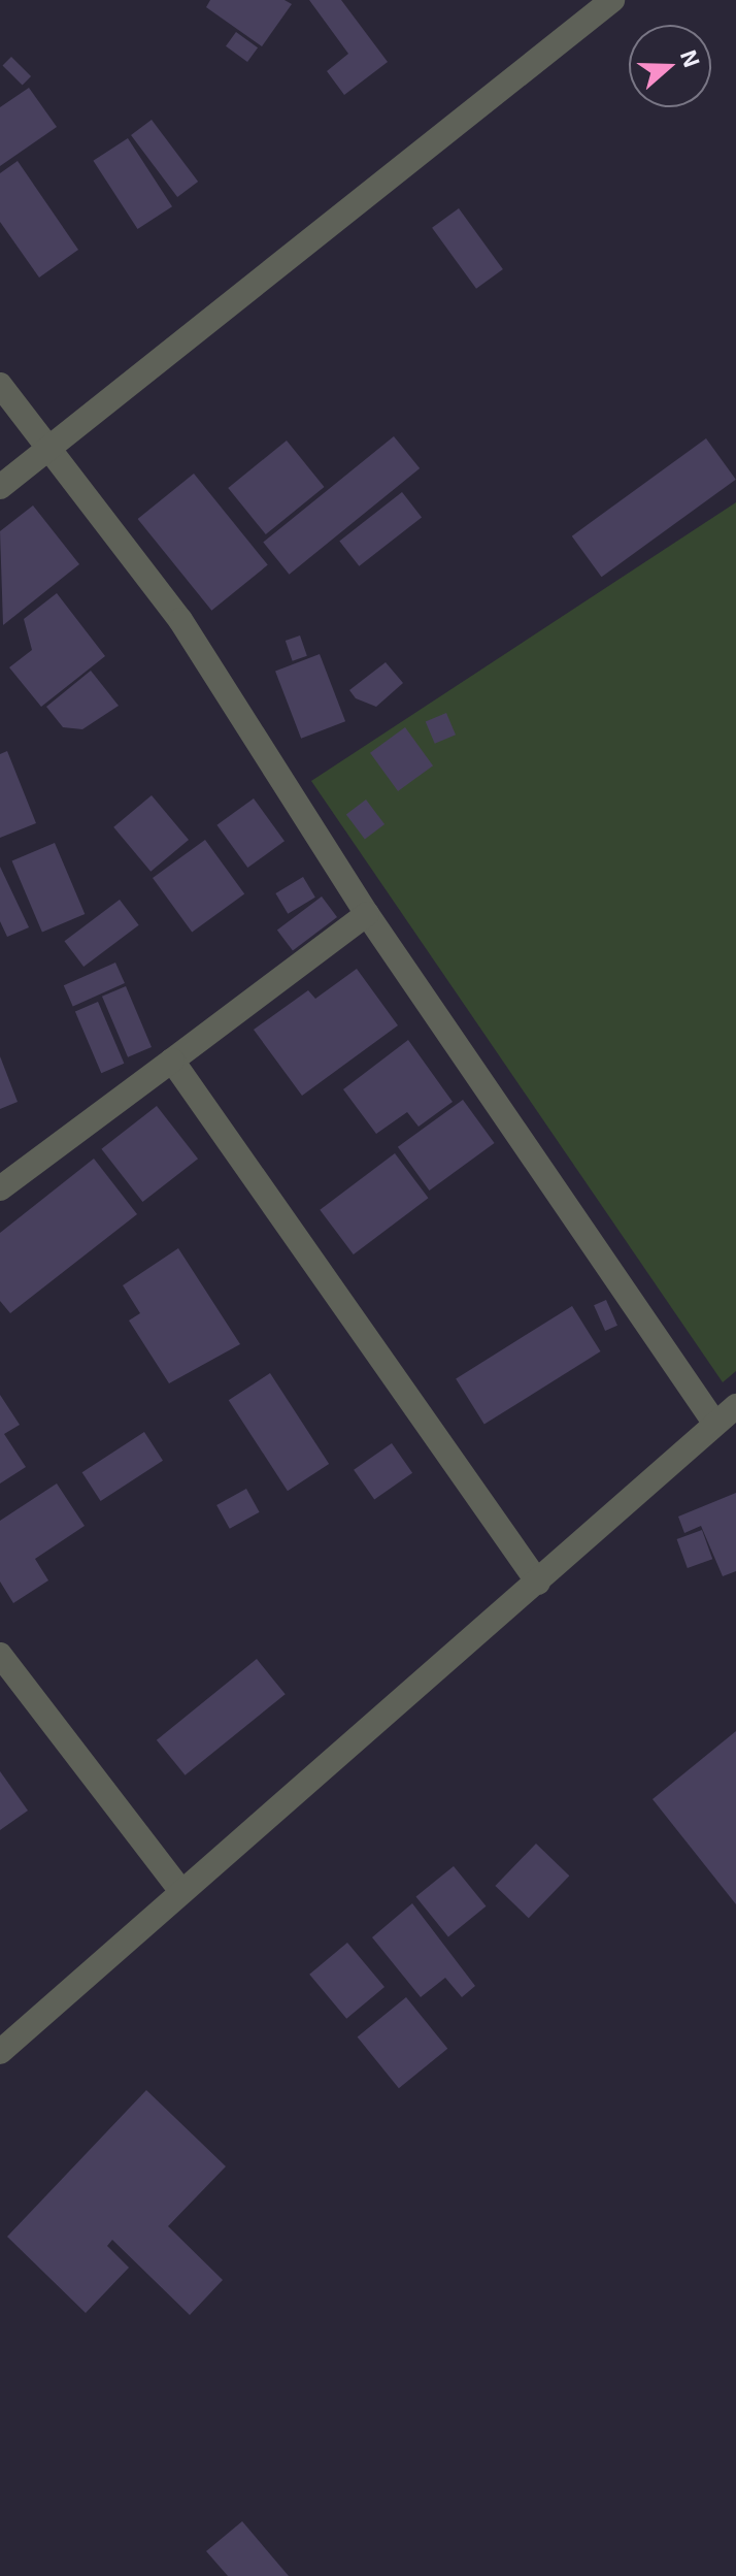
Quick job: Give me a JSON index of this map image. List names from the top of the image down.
{
  "north": "right"
}
